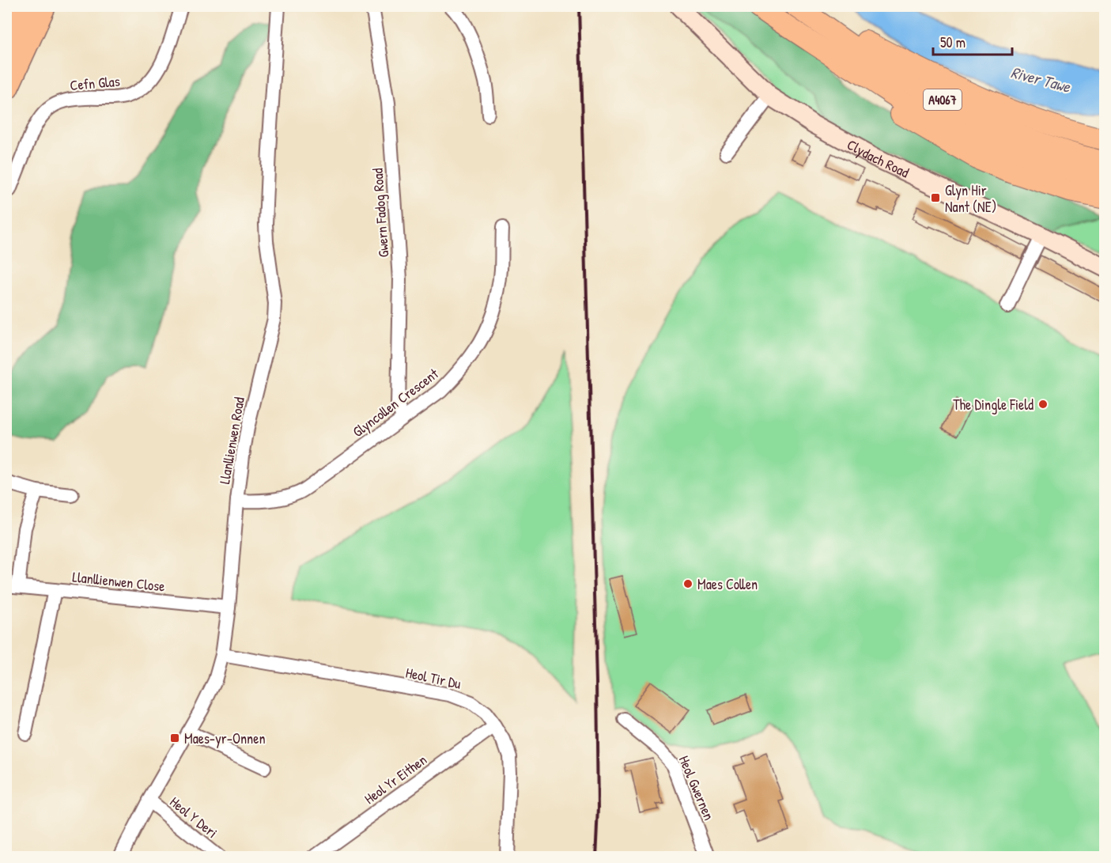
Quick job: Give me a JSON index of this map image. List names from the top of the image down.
{
  "streets": {
    "main road": ["A4067", "Clydach Road"],
    "street": [
      "Cefn Glas",
      "Gwern Fadog Road",
      "Glyncollen Crescent",
      "Llanllienwen Road",
      "Llanllienwen Close",
      "Heol Tir Du",
      "Heol Yr Eithen",
      "Heol Gwernen",
      "Heol Y Deri"
    ]
  },
  "crossings": [
    ["Gwern Fadog Road", "Glyncollen Crescent"],
    ["Glyncollen Crescent", "Llanllienwen Road"],
    ["Llanllienwen Road", "Llanllienwen Close"],
    ["Llanllienwen Road", "Heol Tir Du"],
    ["Llanllienwen Road", "Heol Y Deri"],
    ["Heol Tir Du", "Heol Yr Eithen"]
  ],
  "water": ["River Tawe"],
  "places": {
    "transit": ["Glyn Hir Nant (NE)", "Maes-yr-Onnen"],
    "other": ["The Dingle Field", "Maes Collen"]
  },
  "scale_bar": "50 m"
}
